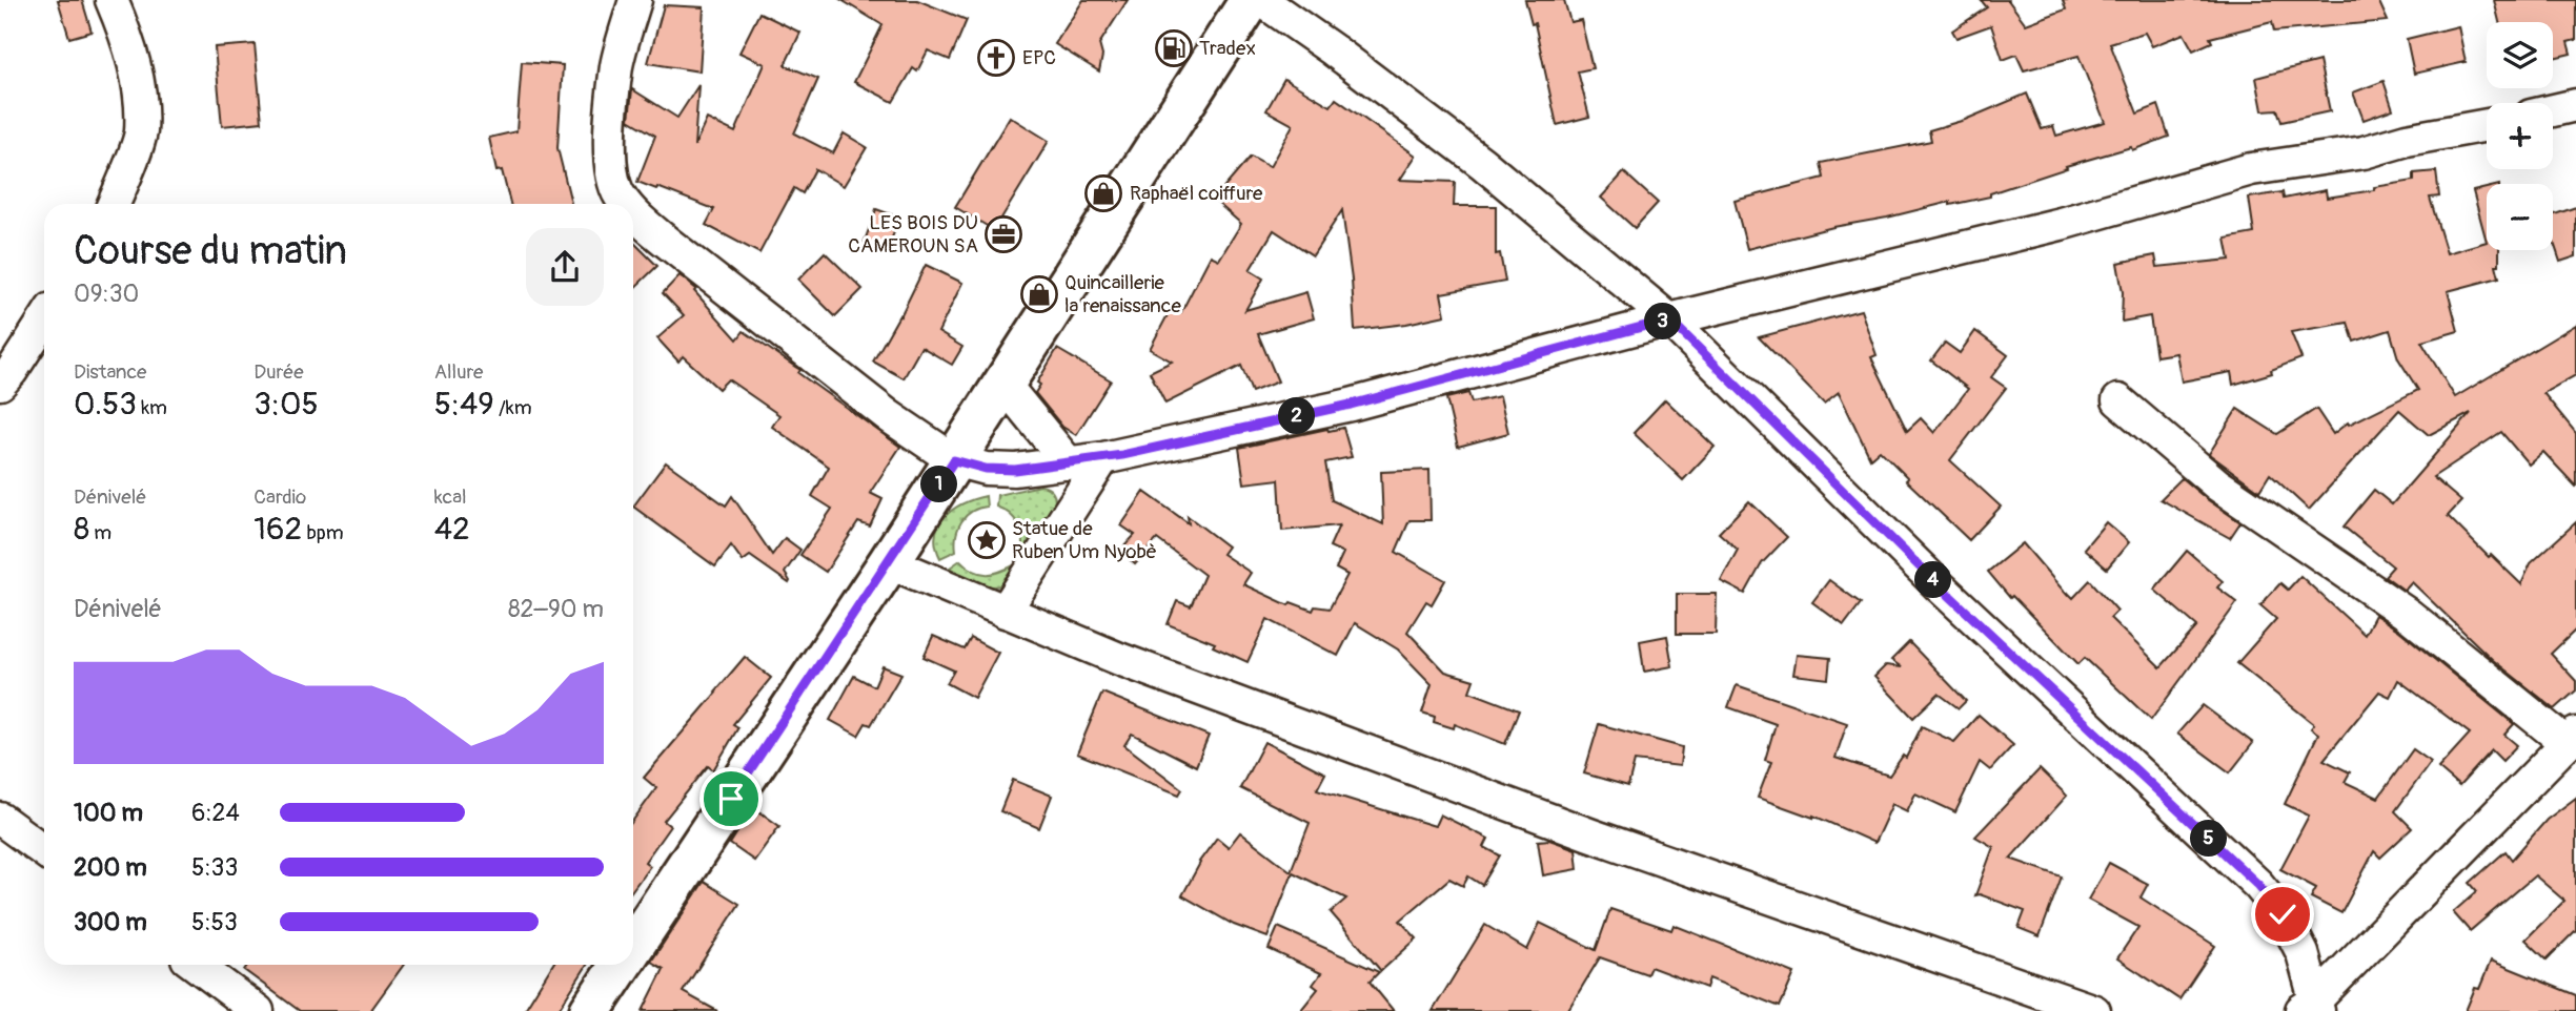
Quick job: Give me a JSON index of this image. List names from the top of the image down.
{
  "places": {
    "fuel station": ["Tradex"],
    "church": ["EPC"],
    "shop": ["Raphaël coiffure", "Quincaillerie la renaissance"],
    "office": ["LES BOIS DU CAMEROUN SA"],
    "place": ["Statue de Ruben Um Nyobè"]
  },
  "page": {
    "map_buttons": ["+", "−"],
    "heading": ["Course du matin", "09:30"],
    "pins": [
      "3",
      "2",
      "1",
      "4",
      "5"
    ],
    "stats": [
      ["Distance", "0.53 km"],
      ["Durée", "3:05"],
      ["Allure", "5:49 /km"],
      ["Dénivelé", "8 m"],
      ["Cardio", "162 bpm"],
      ["kcal", "42"]
    ],
    "chart": ["Dénivelé", "82–90 m"],
    "list": [
      {
        "name": "100 m",
        "note": "6:24"
      },
      {
        "name": "200 m",
        "note": "5:33"
      },
      {
        "name": "300 m",
        "note": "5:53"
      }
    ]
  }
}
